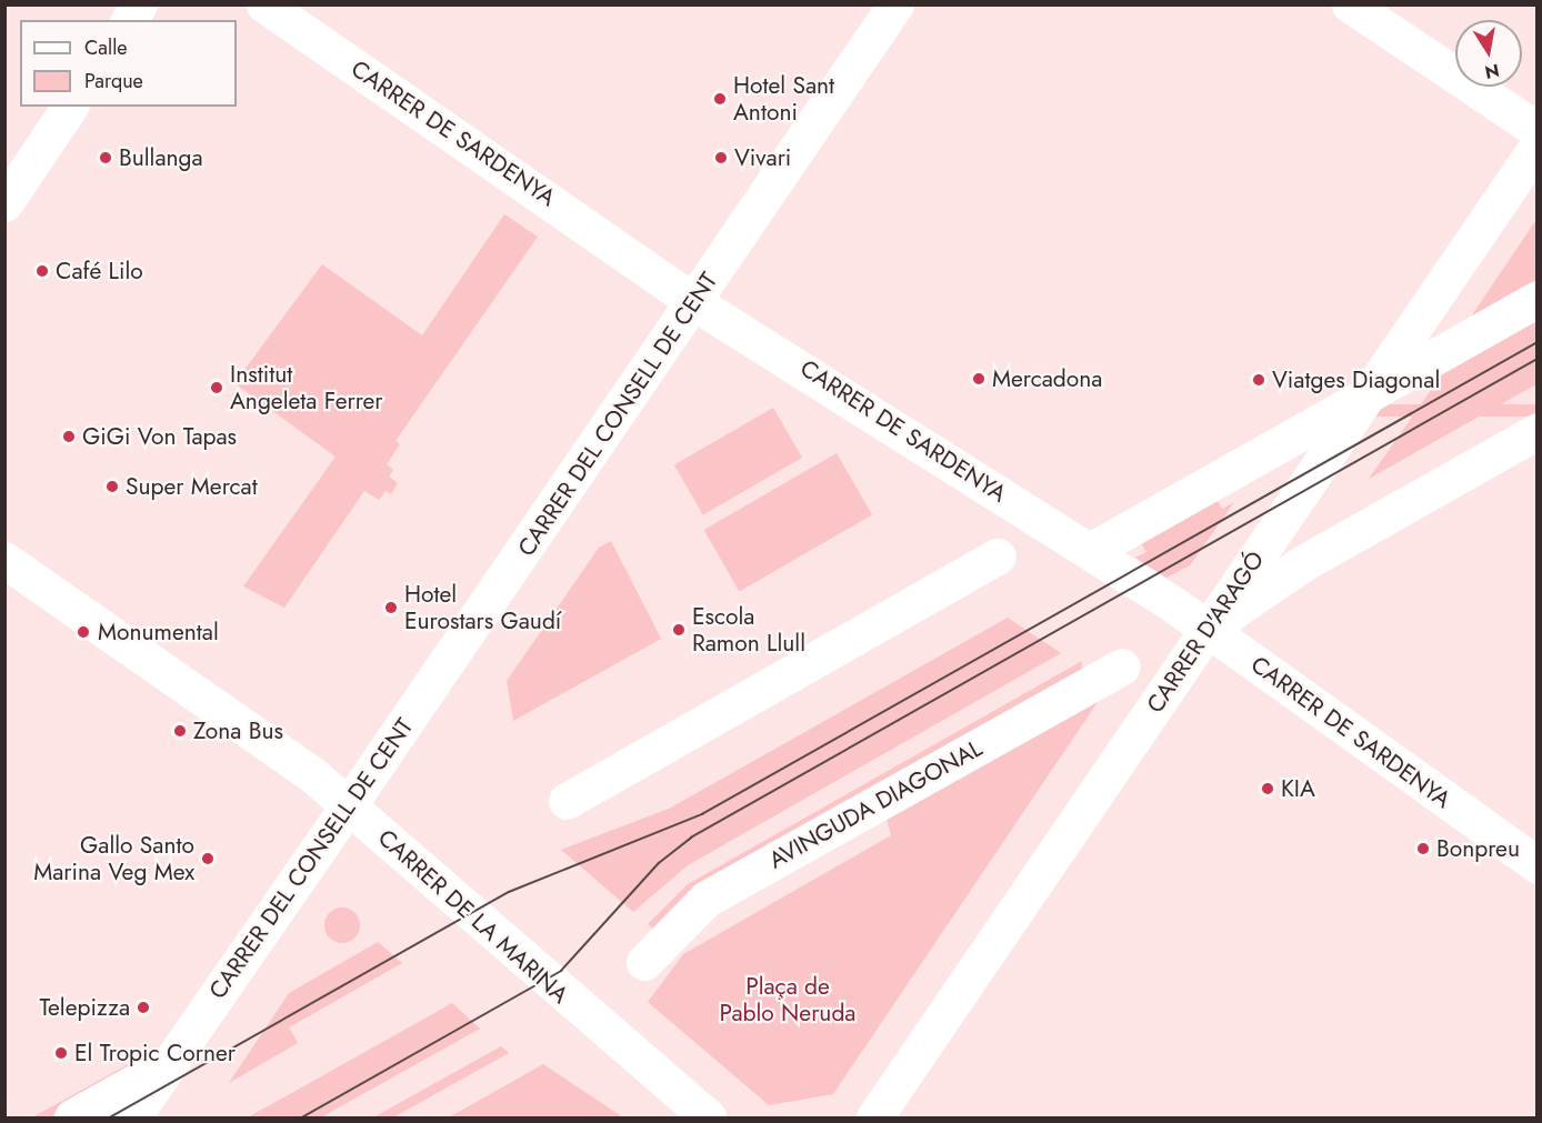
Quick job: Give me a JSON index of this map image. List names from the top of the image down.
{
  "streets": {
    "street": [
      "CARRER DE SARDENYA",
      "CARRER DEL CONSELL DE CENT",
      "CARRER D'ARAGÓ",
      "AVINGUDA DIAGONAL",
      "CARRER DE LA MARINA"
    ]
  },
  "crossings": [
    ["CARRER DE SARDENYA", "CARRER DEL CONSELL DE CENT"],
    ["CARRER DE SARDENYA", "CARRER D'ARAGÓ"],
    ["CARRER DEL CONSELL DE CENT", "CARRER DE LA MARINA"]
  ],
  "parks": ["Plaça de Pablo Neruda"],
  "places": [
    "Hotel Sant Antoni",
    "Bullanga",
    "Vivari",
    "Café Lilo",
    "Mercadona",
    "Viatges Diagonal",
    "Institut Angeleta Ferrer",
    "GiGi Von Tapas",
    "Super Mercat",
    "Hotel Eurostars Gaudí",
    "Escola Ramon Llull",
    "Monumental",
    "Zona Bus",
    "KIA",
    "Bonpreu",
    "Gallo Santo Marina Veg Mex",
    "Telepizza",
    "El Tropic Corner"
  ],
  "legend": ["Calle", "Parque"],
  "north": "bottom"
}
